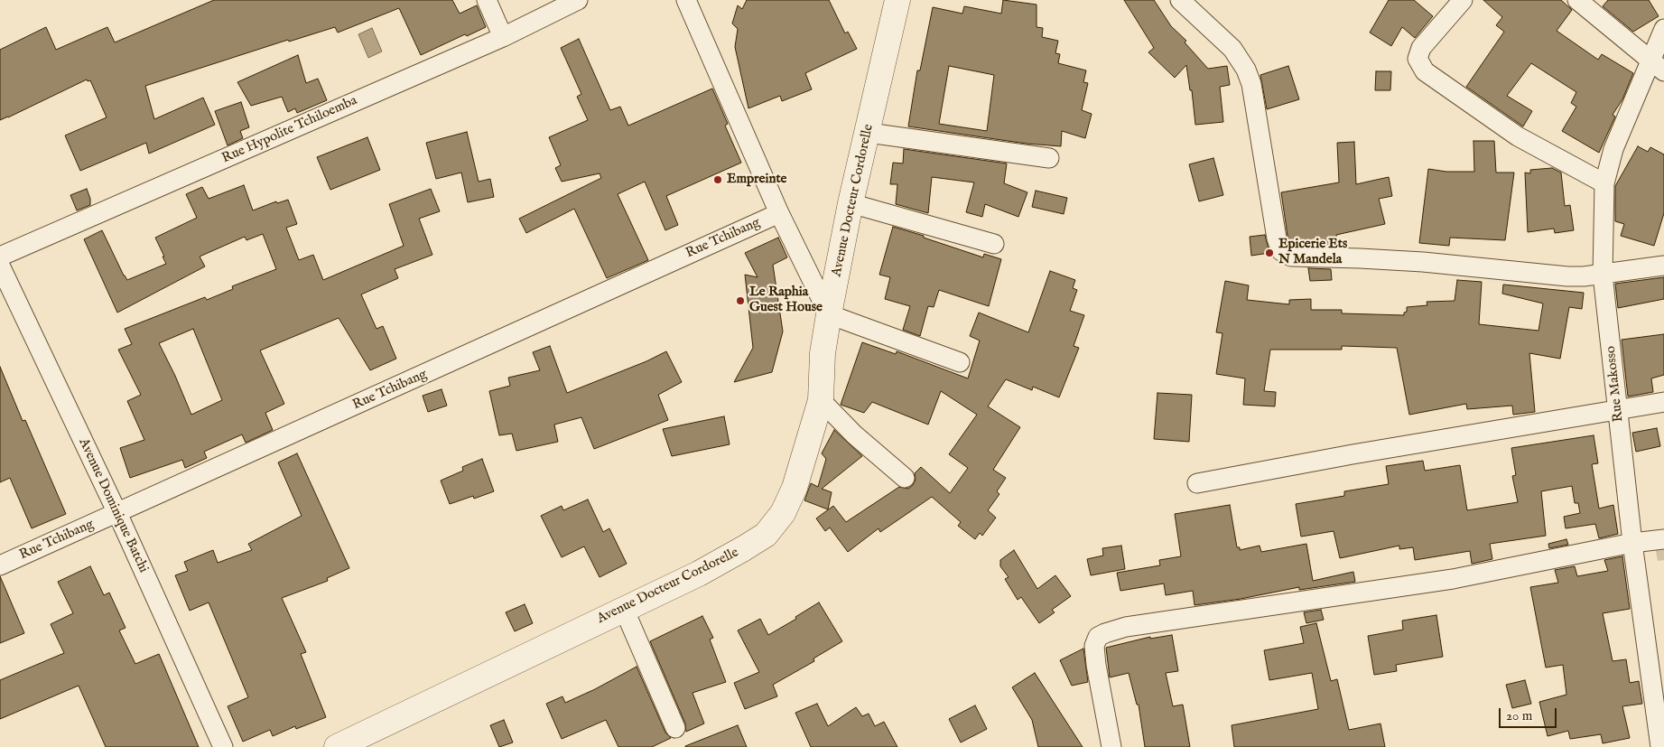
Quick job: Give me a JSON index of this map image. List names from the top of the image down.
{
  "streets": {
    "street": [
      "Rue Hypolite Tchiloemba",
      "Avenue Docteur Cordorelle",
      "Rue Tchibang",
      "Rue Makosso",
      "Avenue Dominique Batchi"
    ]
  },
  "crossings": [
    ["Rue Tchibang", "Avenue Dominique Batchi"]
  ],
  "places": ["Empreinte", "Epicerie Ets N Mandela", "Le Raphia Guest House"],
  "scale_bar": "20 m"
}
